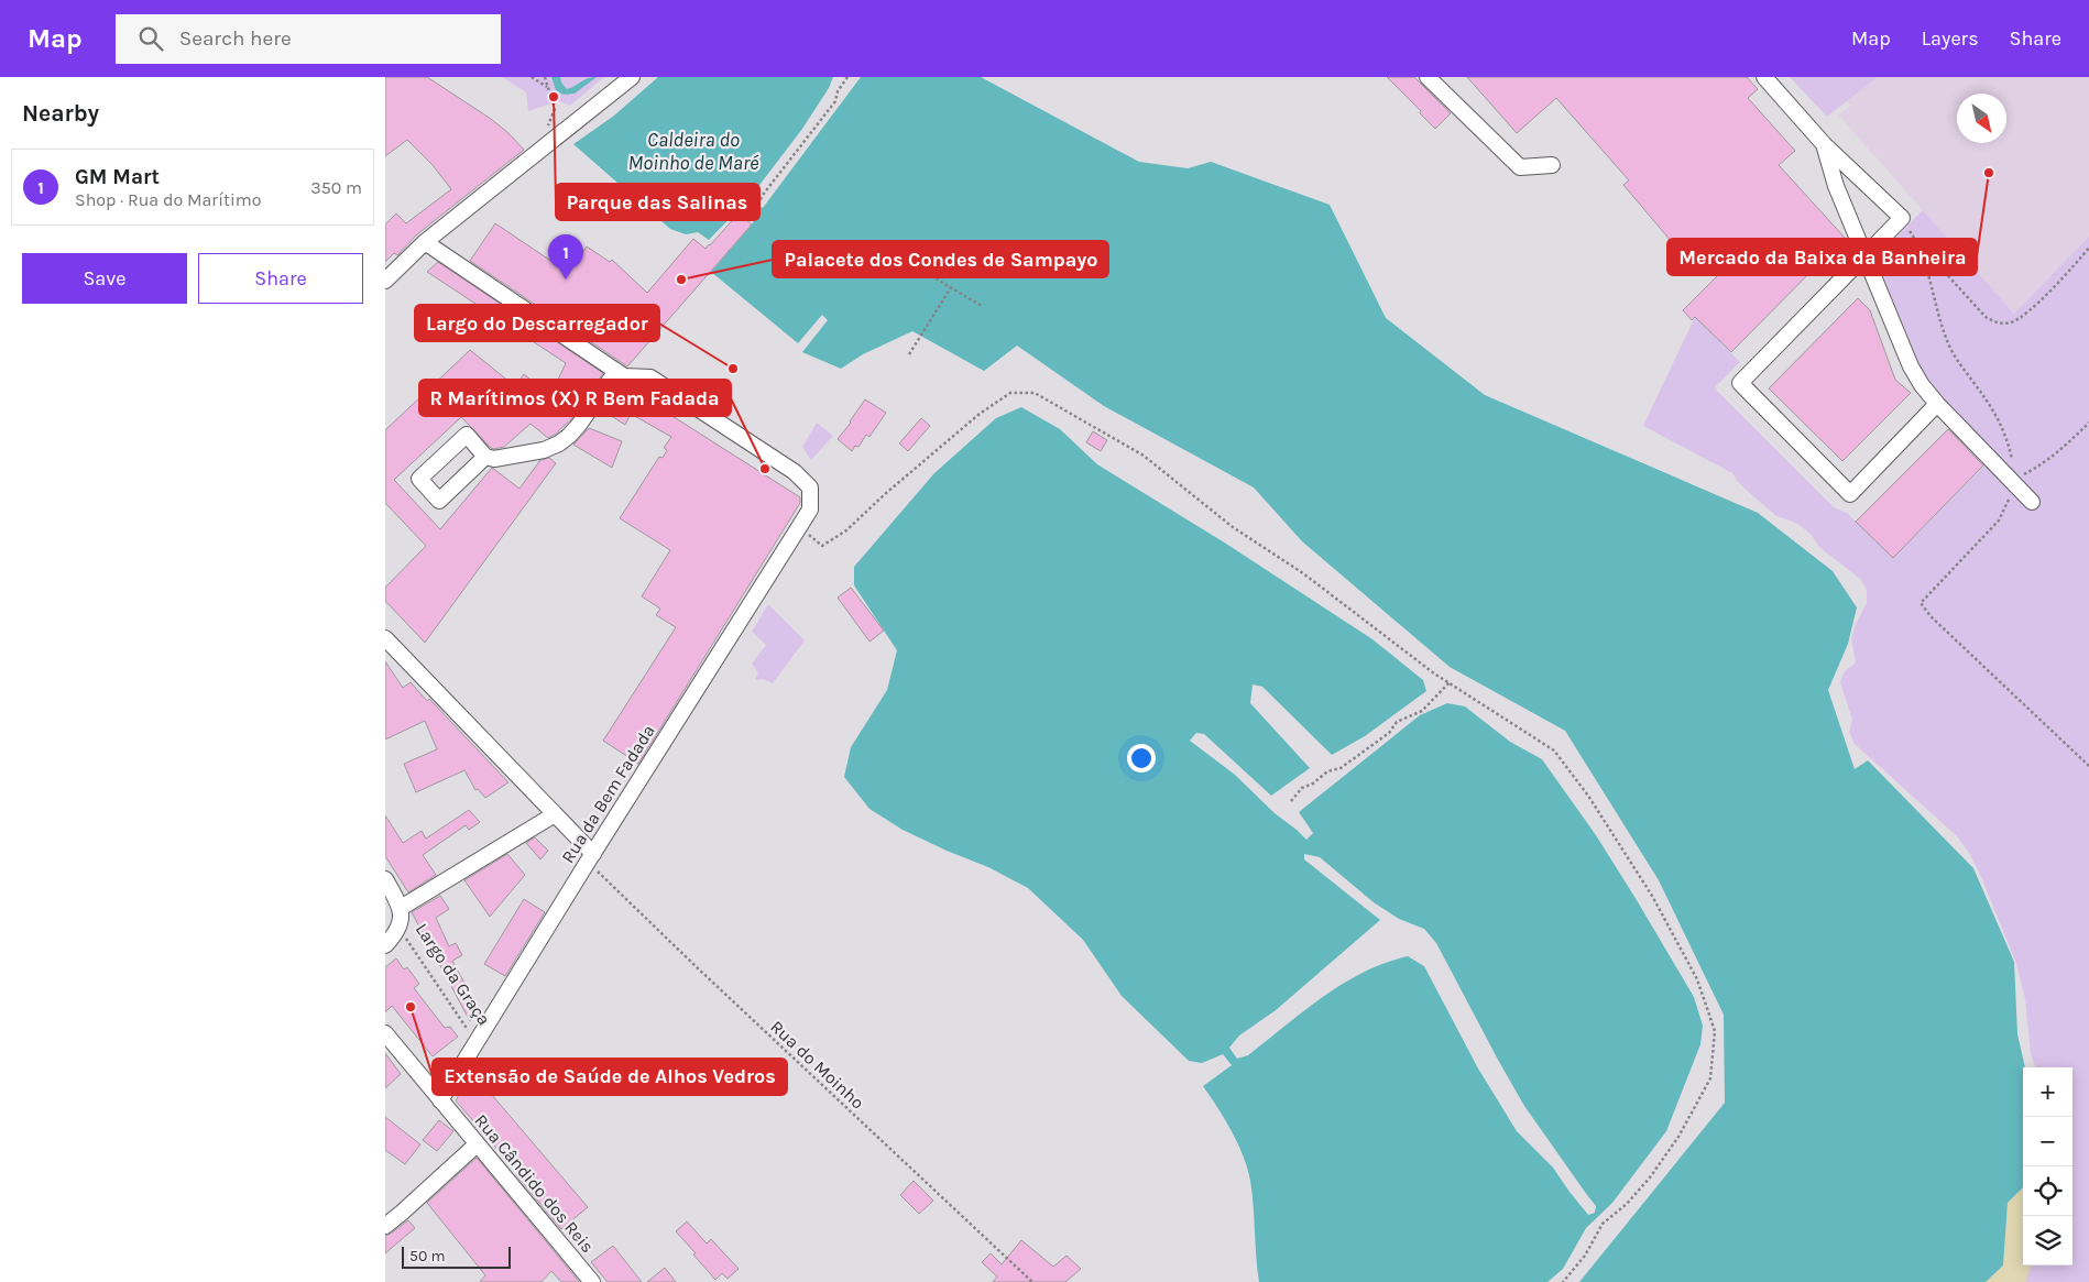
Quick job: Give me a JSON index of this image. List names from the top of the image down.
{
  "streets": {
    "street": ["Rua da Bem Fadada", "Largo da Graça", "Rua Cândido dos Reis"],
    "path": ["Rua do Moinho"]
  },
  "crossings": [
    ["Rua da Bem Fadada", "Largo da Graça"],
    ["Rua da Bem Fadada", "Rua do Moinho"],
    ["Rua da Bem Fadada", "Rua Cândido dos Reis"]
  ],
  "water": ["Caldeira do Moinho de Maré"],
  "places": [
    "Parque das Salinas",
    "Mercado da Baixa da Banheira",
    "Palacete dos Condes de Sampayo",
    "Largo do Descarregador",
    "R Marítimos (X) R Bem Fadada",
    "Extensão de Saúde de Alhos Vedros"
  ],
  "scale_bar": "50 m",
  "north": "bottom right",
  "page": {
    "header": "Map",
    "search": "Search here",
    "nav": ["Map", "Layers", "Share"],
    "heading": "Nearby",
    "list": [
      {
        "mark": "1",
        "name": "GM Mart",
        "note": "Shop · Rua do Marítimo",
        "value": "350 m"
      }
    ],
    "pins": "1",
    "buttons": ["Save", "Share"],
    "map_buttons": ["+", "−"],
    "scale": "50 m"
  }
}
